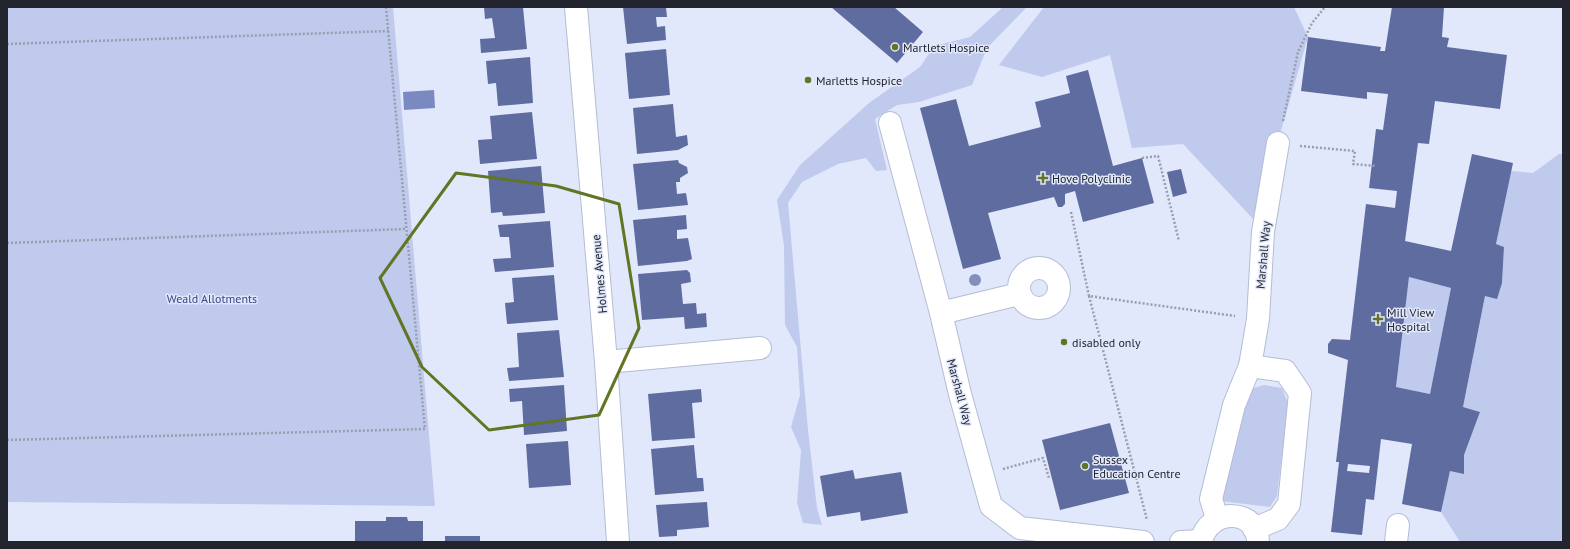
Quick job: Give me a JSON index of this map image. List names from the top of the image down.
{
  "streets": {
    "street": ["Marshall Way", "Holmes Avenue"]
  },
  "parks": ["Weald Allotments"],
  "places": {
    "other": [
      "Martlets Hospice",
      "Marletts Hospice",
      "disabled only",
      "Sussex Education Centre"
    ],
    "health": ["Hove Polyclinic", "Mill View Hospital"]
  }
}
